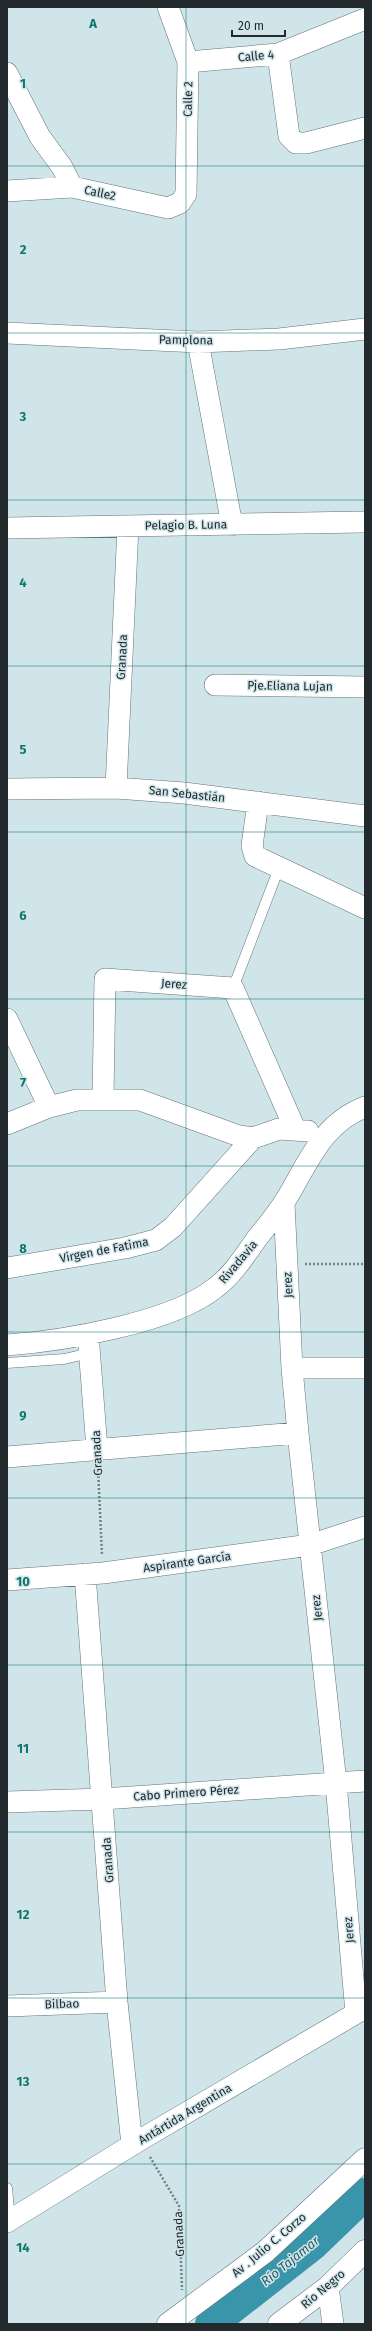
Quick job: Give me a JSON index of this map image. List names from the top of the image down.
{
  "streets": {
    "street": [
      "Calle 4",
      "Calle 2",
      "Calle2",
      "Pamplona",
      "Pelagio B. Luna",
      "Granada",
      "Pje.Eliana Lujan",
      "San Sebastián",
      "Jerez",
      "Virgen de Fatima",
      "Rivadavia",
      "Aspirante García",
      "Cabo Primero Pérez",
      "Bilbao",
      "Antártida Argentina",
      "Av . Julio C. Corzo",
      "Río Negro"
    ]
  },
  "crossings": [
    ["Calle 4", "Calle 2"],
    ["Calle 2", "Calle2"],
    ["Pelagio B. Luna", "Granada"],
    ["Granada", "San Sebastián"],
    ["Granada", "Rivadavia"],
    ["Granada", "Aspirante García"],
    ["Granada", "Cabo Primero Pérez"],
    ["Granada", "Bilbao"],
    ["Granada", "Antártida Argentina"],
    ["Granada", "Av . Julio C. Corzo"],
    ["Jerez", "Rivadavia"],
    ["Jerez", "Aspirante García"],
    ["Jerez", "Cabo Primero Pérez"],
    ["Jerez", "Antártida Argentina"]
  ],
  "water": ["Río Tajamar"],
  "scale_bar": "20 m",
  "grid": {
    "columns": ["A"],
    "rows": [
      "1",
      "2",
      "3",
      "4",
      "5",
      "6",
      "7",
      "8",
      "9",
      "10",
      "11",
      "12",
      "13",
      "14"
    ]
  }
}
